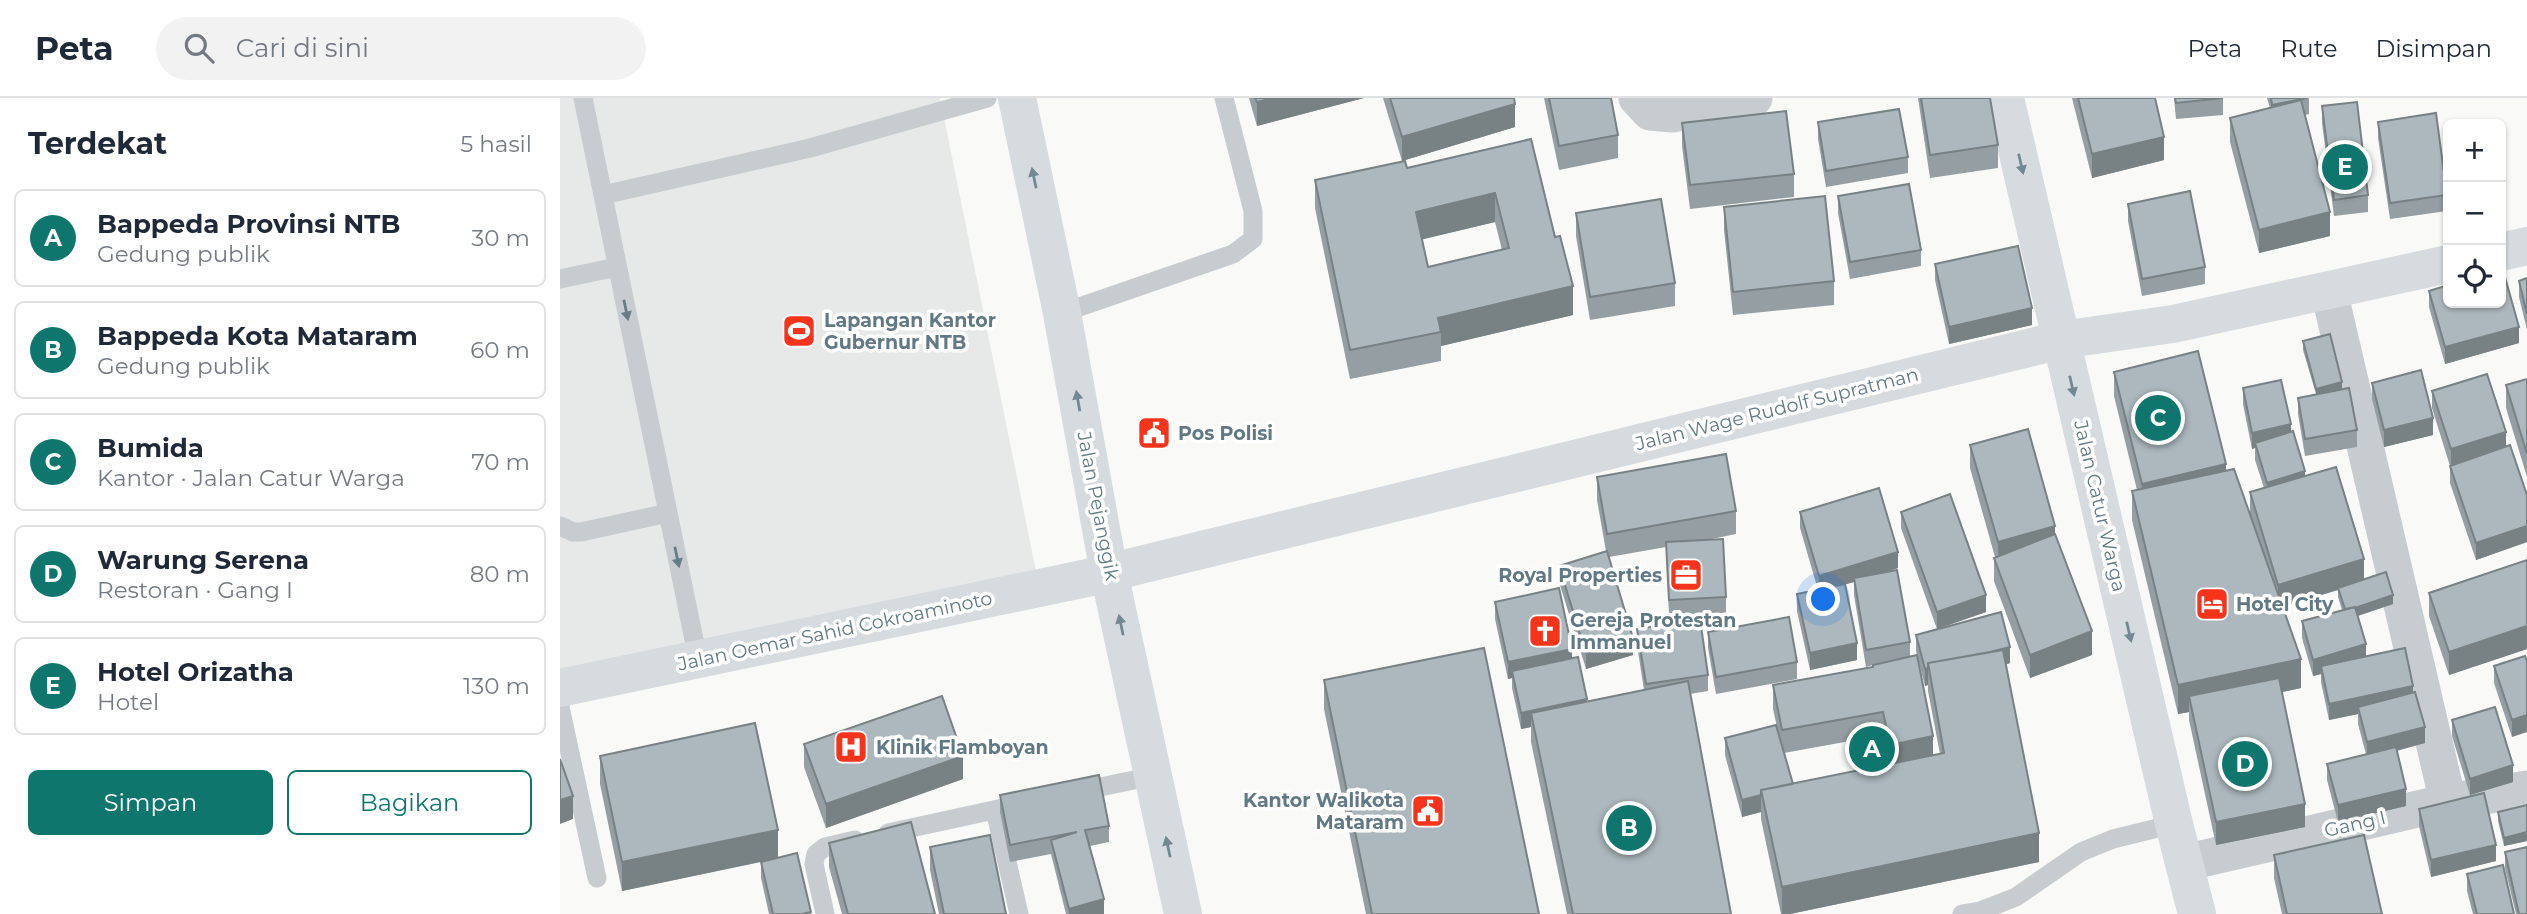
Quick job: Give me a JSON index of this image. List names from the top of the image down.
{
  "streets": {
    "street": [
      "Jalan Wage Rudolf Supratman",
      "Jalan Pejanggik",
      "Jalan Catur Warga",
      "Jalan Oemar Sahid Cokroaminoto",
      "Gang I"
    ]
  },
  "crossings": [
    ["Jalan Wage Rudolf Supratman", "Jalan Pejanggik"],
    ["Jalan Wage Rudolf Supratman", "Jalan Catur Warga"],
    ["Jalan Wage Rudolf Supratman", "Jalan Oemar Sahid Cokroaminoto"],
    ["Jalan Pejanggik", "Jalan Oemar Sahid Cokroaminoto"],
    ["Jalan Catur Warga", "Gang I"]
  ],
  "one_way": ["Jalan Pejanggik"],
  "places": {
    "sports": ["Lapangan Kantor Gubernur NTB"],
    "public building": ["Pos Polisi", "Kantor Walikota Mataram"],
    "office": ["Royal Properties"],
    "hotel": ["Hotel City"],
    "church": ["Gereja Protestan Immanuel"],
    "hospital": ["Klinik Flamboyan"]
  },
  "page": {
    "header": "Peta",
    "search": "Cari di sini",
    "nav": ["Peta", "Rute", "Disimpan"],
    "heading": ["Terdekat", "5 hasil"],
    "map_buttons": ["+", "−"],
    "pins": [
      "E",
      "C",
      "A",
      "D",
      "B"
    ],
    "list": [
      {
        "mark": "A",
        "name": "Bappeda Provinsi NTB",
        "note": "Gedung publik",
        "value": "30 m"
      },
      {
        "mark": "B",
        "name": "Bappeda Kota Mataram",
        "note": "Gedung publik",
        "value": "60 m"
      },
      {
        "mark": "C",
        "name": "Bumida",
        "note": "Kantor · Jalan Catur Warga",
        "value": "70 m"
      },
      {
        "mark": "D",
        "name": "Warung Serena",
        "note": "Restoran · Gang I",
        "value": "80 m"
      },
      {
        "mark": "E",
        "name": "Hotel Orizatha",
        "note": "Hotel",
        "value": "130 m"
      }
    ],
    "buttons": ["Simpan", "Bagikan"]
  }
}
